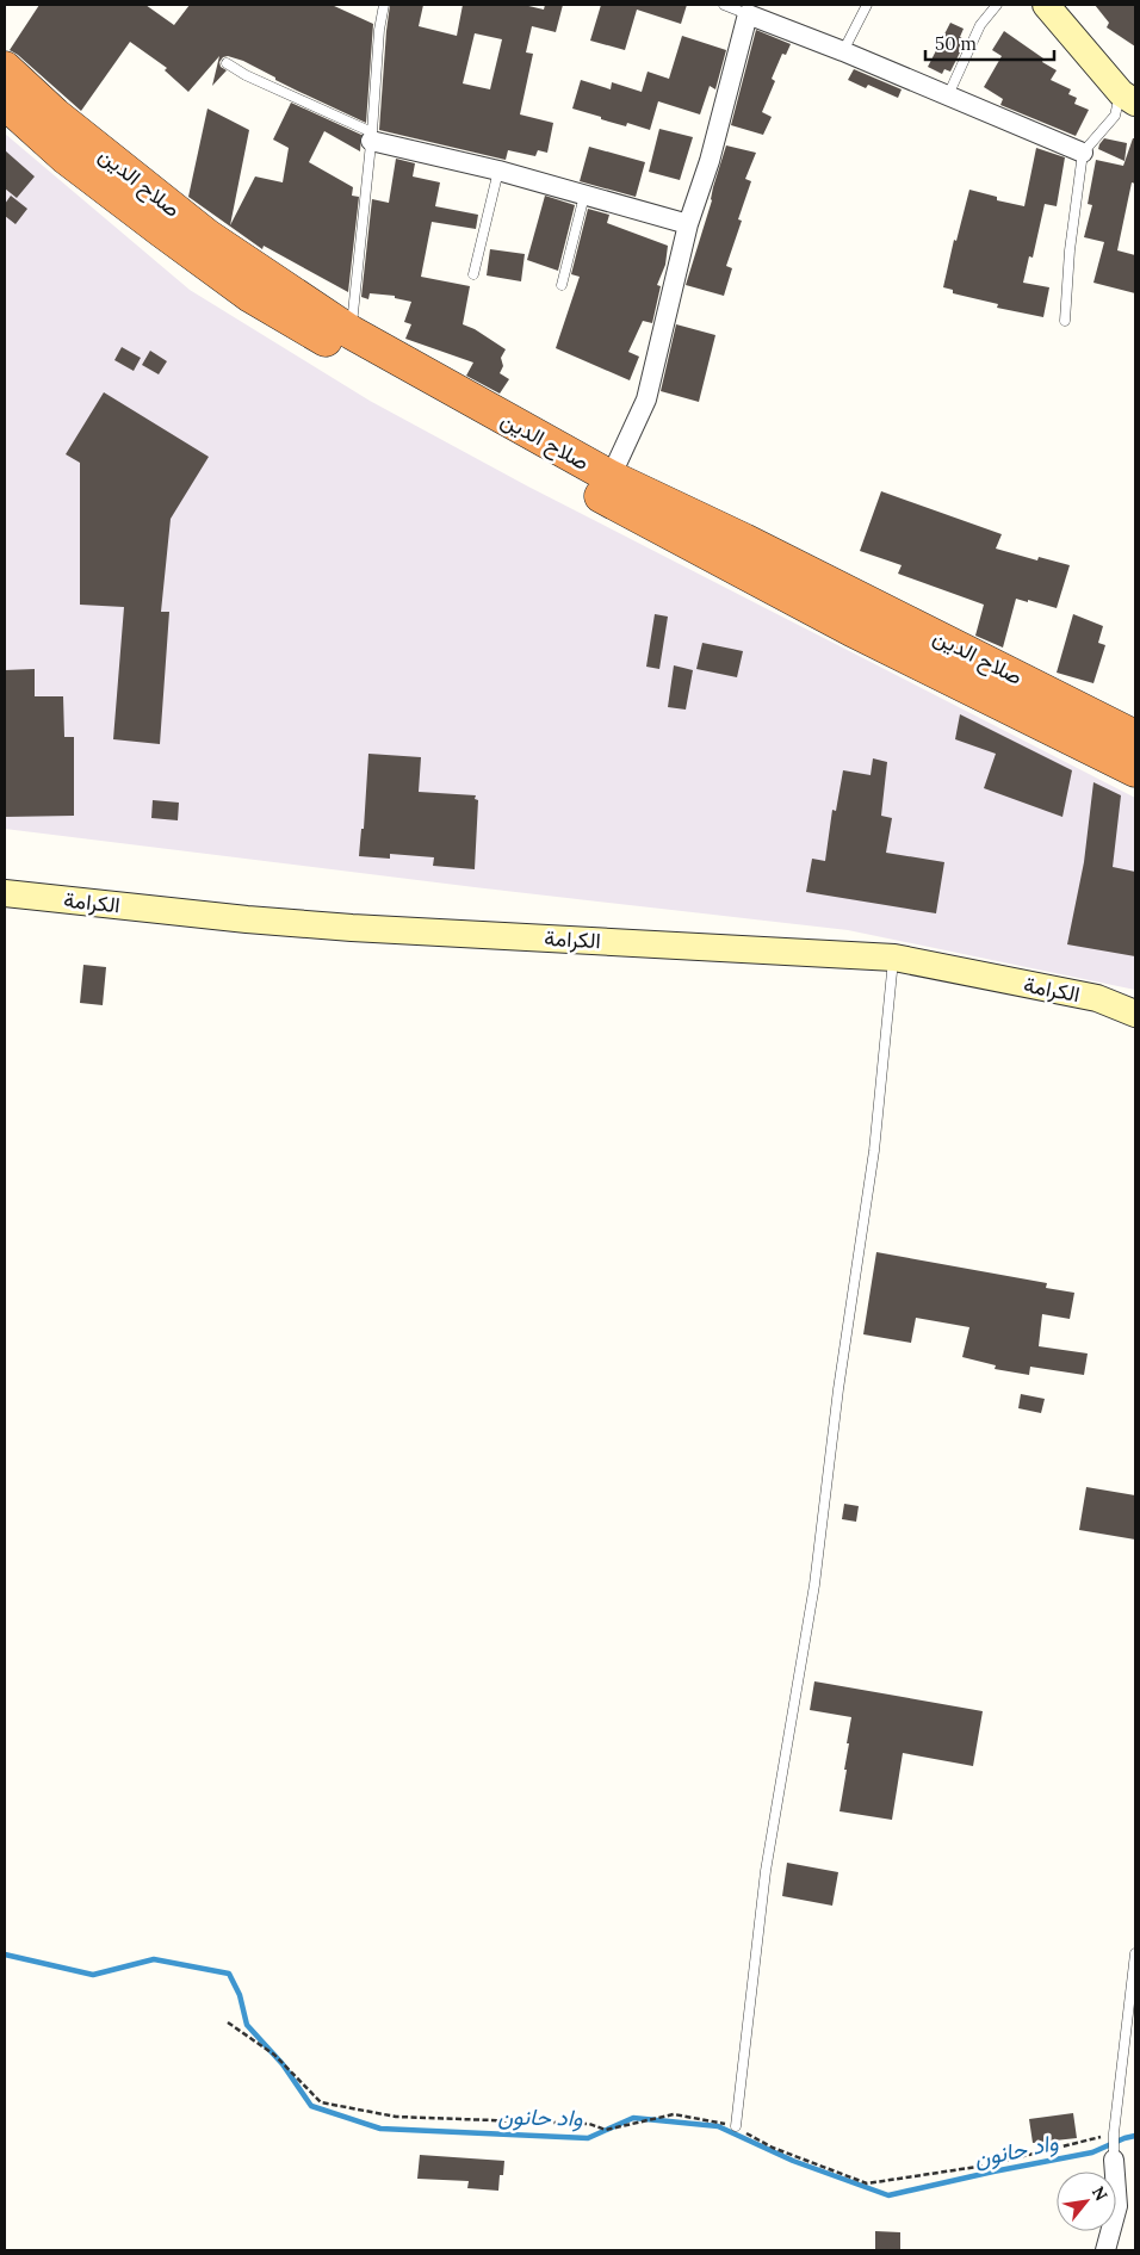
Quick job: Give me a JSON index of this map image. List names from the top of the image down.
{
  "streets": {
    "highway": ["صلاح الدين"],
    "main road": ["الكرامة"]
  },
  "water": ["واد حانون"],
  "scale_bar": "50 m",
  "north": "top right"
}
